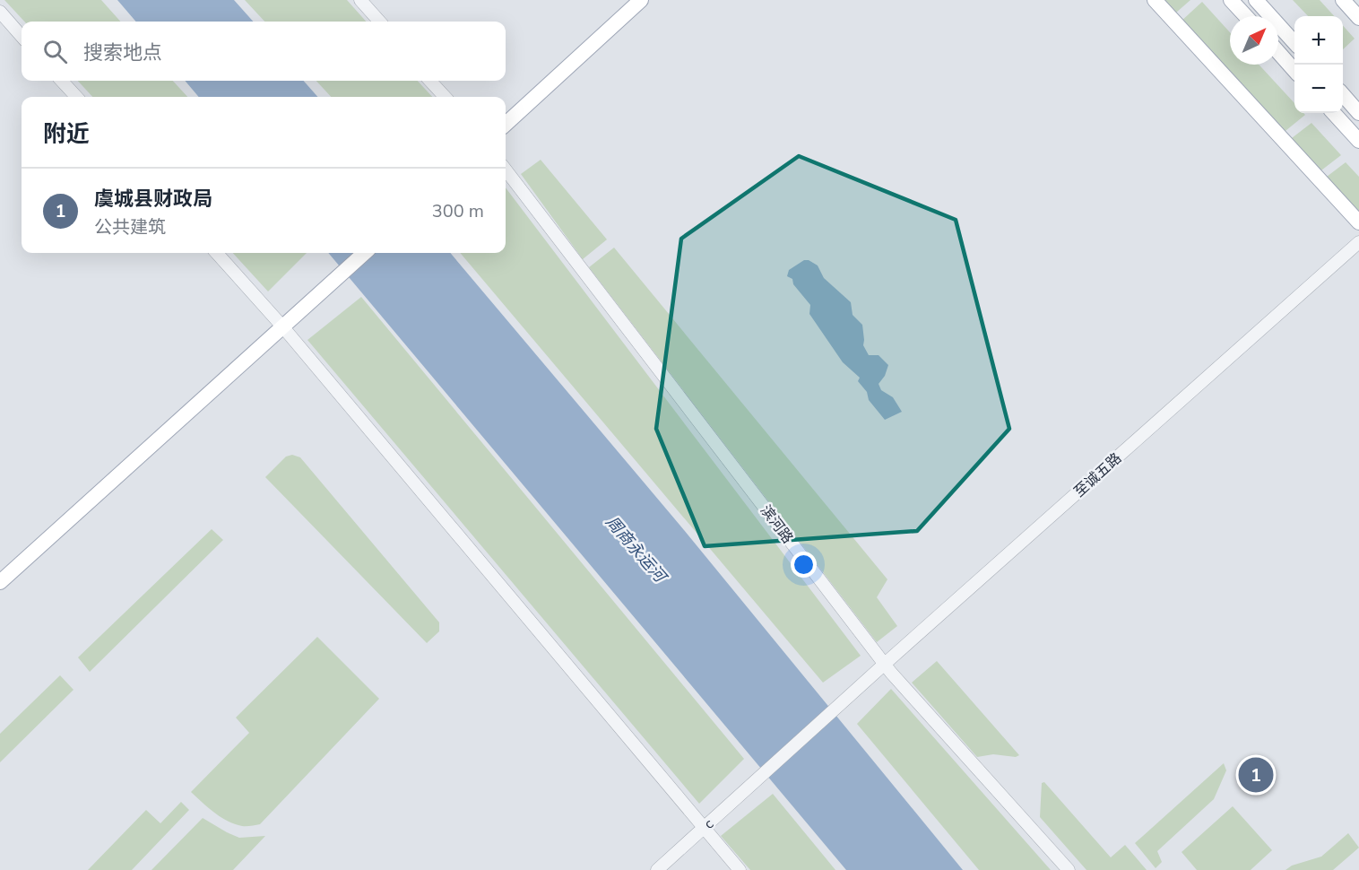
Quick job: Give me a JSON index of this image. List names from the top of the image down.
{
  "streets": {
    "street": ["至诚五路", "滨河路", "c"]
  },
  "crossings": [
    ["至诚五路", "滨河路"],
    ["至诚五路", "c"]
  ],
  "water": ["周商永运河"],
  "north": "top right",
  "page": {
    "map_buttons": ["+", "−"],
    "search": "搜索地点",
    "heading": "附近",
    "list": [
      {
        "mark": "1",
        "name": "虞城县财政局",
        "note": "公共建筑",
        "value": "300 m"
      }
    ],
    "pins": "1"
  }
}
